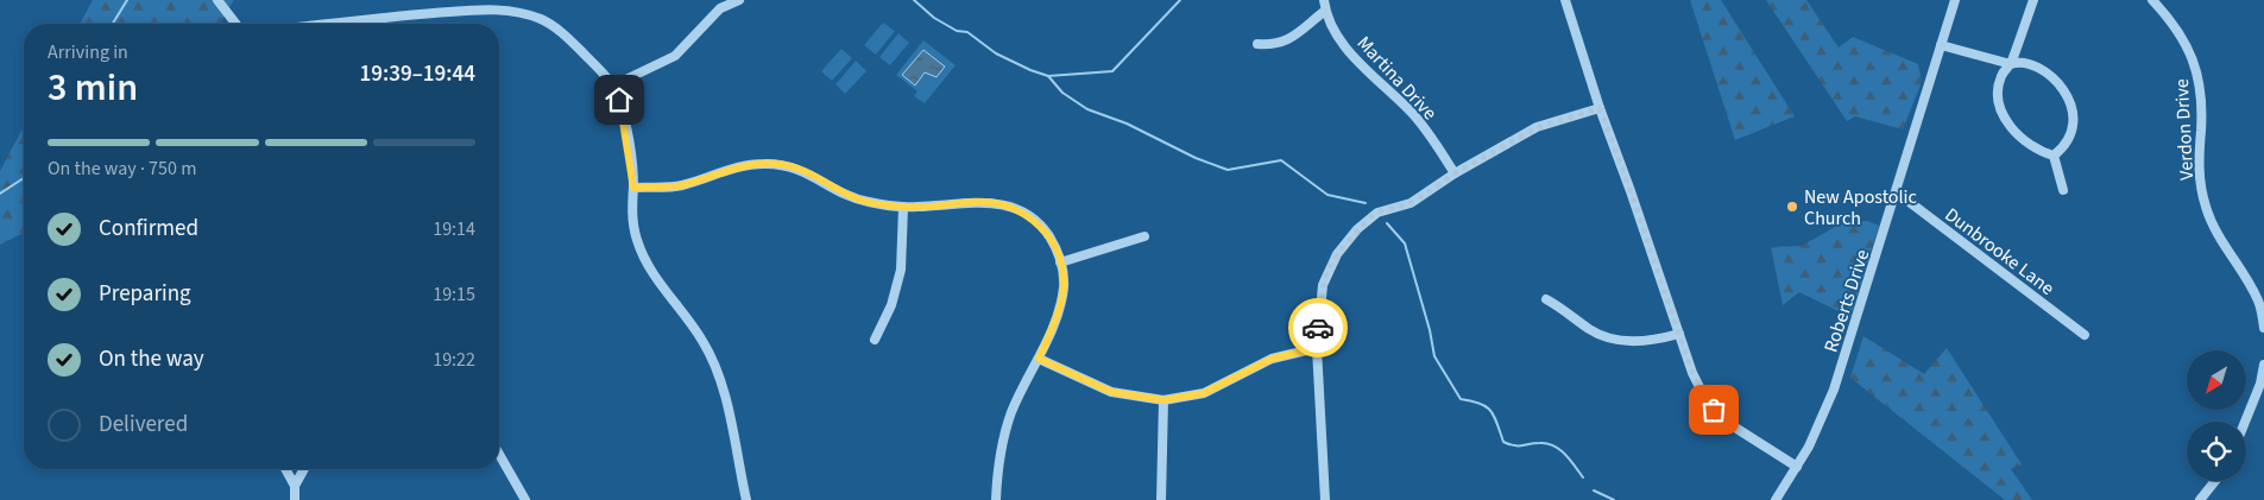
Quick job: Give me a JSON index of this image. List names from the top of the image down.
{
  "streets": {
    "street": [
      "Martina Drive",
      "Verdon Drive",
      "Dunbrooke Lane",
      "Roberts Drive"
    ]
  },
  "crossings": [
    ["Dunbrooke Lane", "Roberts Drive"]
  ],
  "places": ["New Apostolic Church"],
  "north": "bottom left",
  "page": {
    "heading": ["3 min", "Arriving in", "19:39–19:44"],
    "bar": "On the way · 750 m",
    "list": [
      ["Confirmed", "19:14"],
      ["Preparing", "19:15"],
      ["On the way", "19:22"],
      "Delivered"
    ]
  }
}
